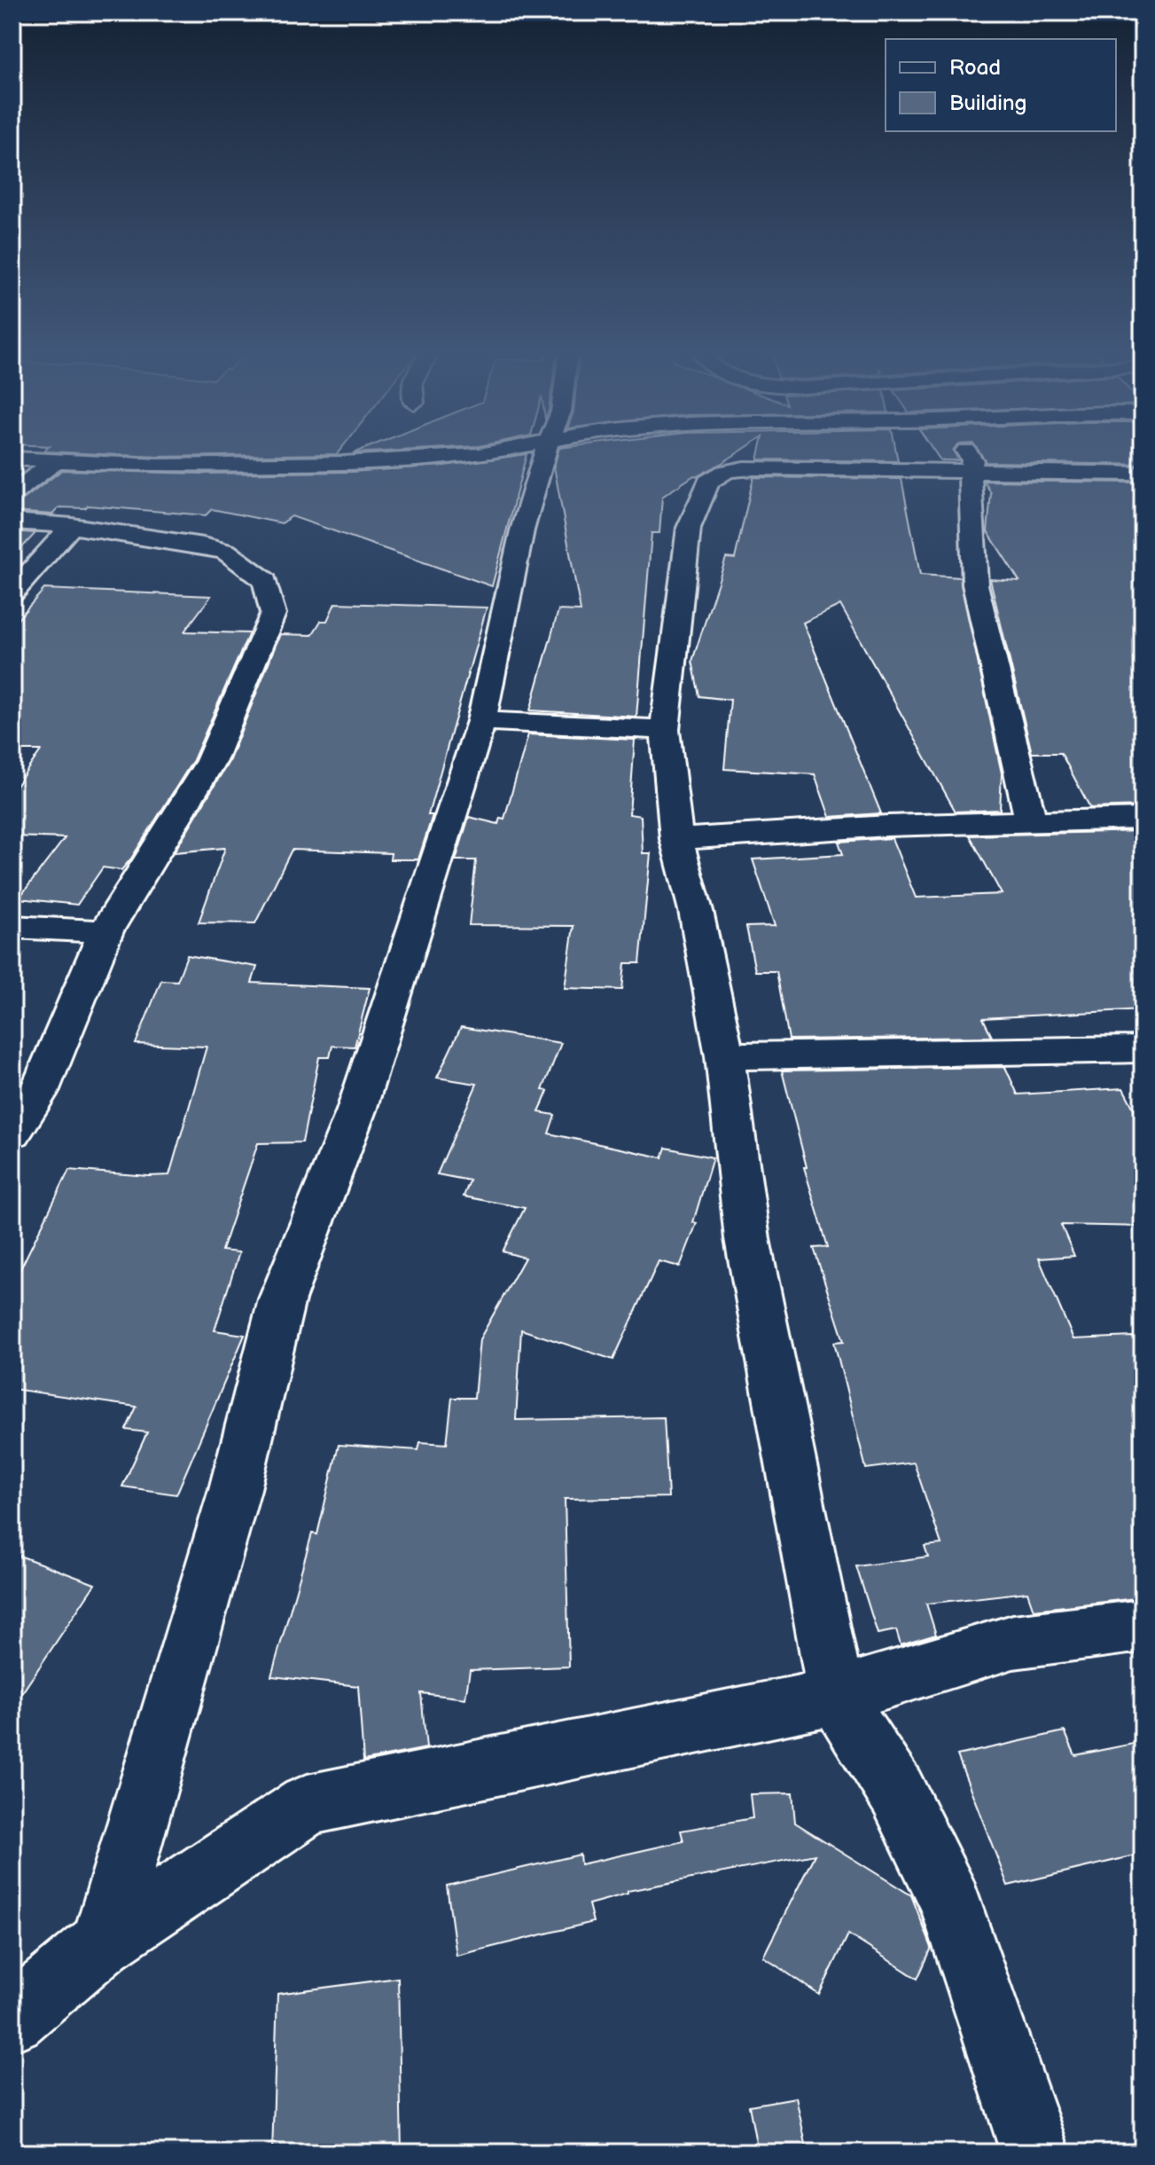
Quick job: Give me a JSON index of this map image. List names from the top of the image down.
{
  "legend": ["Road", "Building"]
}
